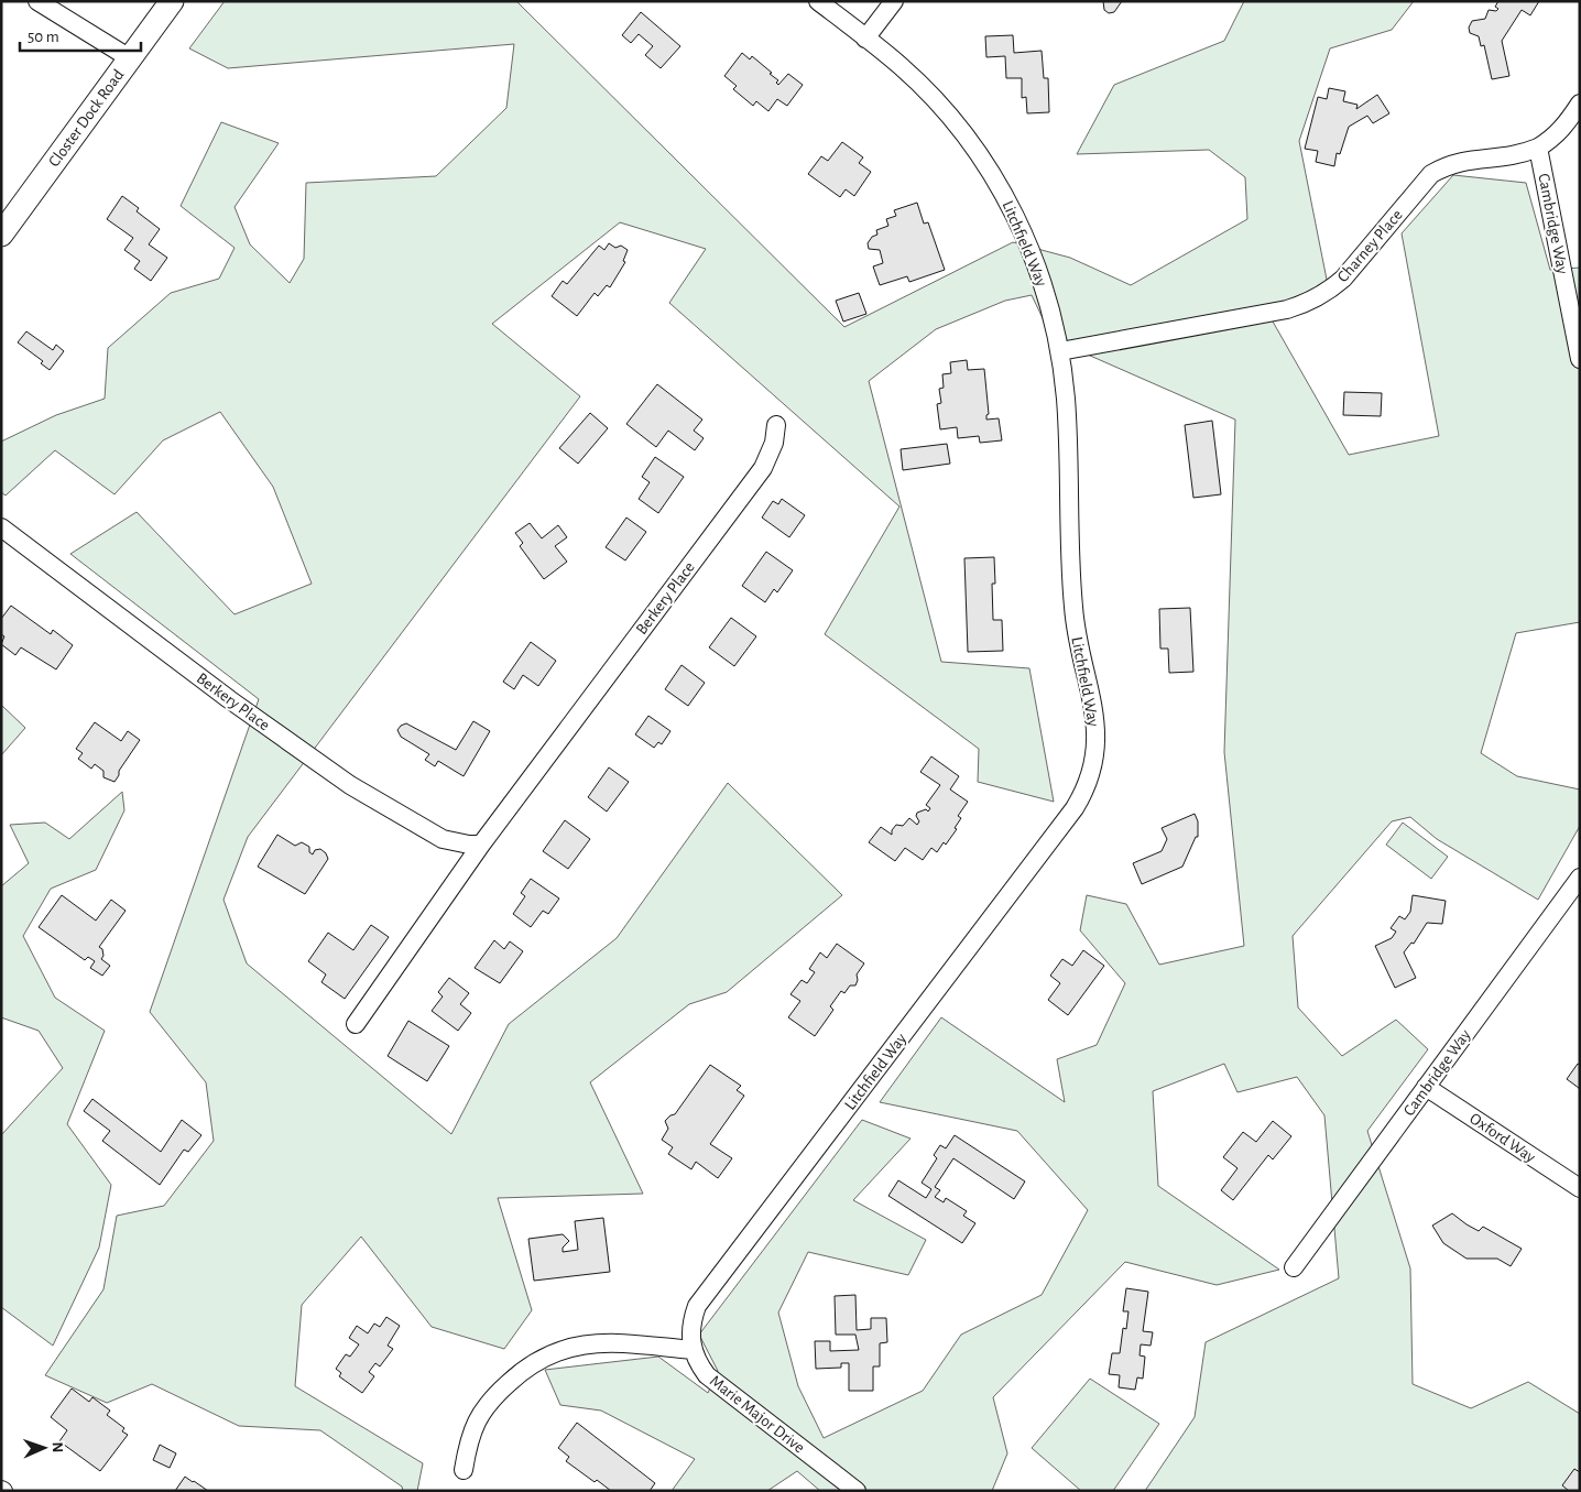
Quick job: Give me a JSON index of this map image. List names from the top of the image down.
{
  "streets": {
    "main road": ["Closter Dock Road"],
    "street": [
      "Cambridge Way",
      "Litchfield Way",
      "Charney Place",
      "Berkery Place",
      "Oxford Way",
      "Marie Major Drive"
    ]
  },
  "crossings": [
    ["Cambridge Way", "Charney Place"],
    ["Cambridge Way", "Oxford Way"],
    ["Litchfield Way", "Charney Place"],
    ["Litchfield Way", "Marie Major Drive"]
  ],
  "scale_bar": "50 m",
  "north": "right"
}
